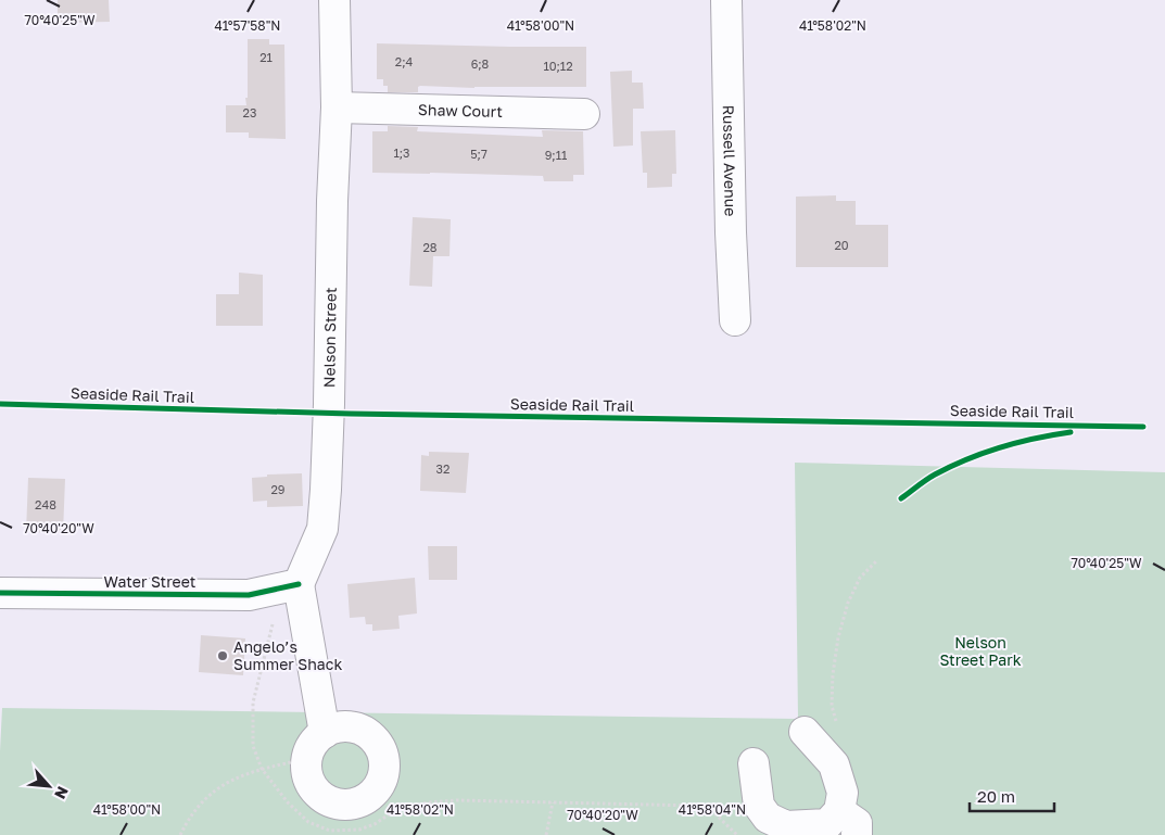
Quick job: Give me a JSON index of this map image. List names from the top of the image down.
{
  "streets": {
    "street": [
      "Shaw Court",
      "Russell Avenue",
      "Nelson Street",
      "Water Street"
    ],
    "cycle path": ["Seaside Rail Trail"]
  },
  "crossings": [
    ["Shaw Court", "Nelson Street"],
    ["Nelson Street", "Water Street"]
  ],
  "parks": ["Nelson Street Park"],
  "places": ["Angelo’s Summer Shack"],
  "house_numbers": [
    "21",
    "2;4",
    "6;8",
    "10;12",
    "23",
    "1;3",
    "5;7",
    "9;11",
    "20",
    "28",
    "32",
    "29",
    "248"
  ],
  "scale_bar": "20 m",
  "north": "bottom right",
  "coordinates": [
    "70°40'25\"W",
    "41°57'58\"N",
    "41°58'00\"N",
    "41°58'02\"N",
    "70°40'20\"W",
    "41°58'04\"N"
  ]
}
